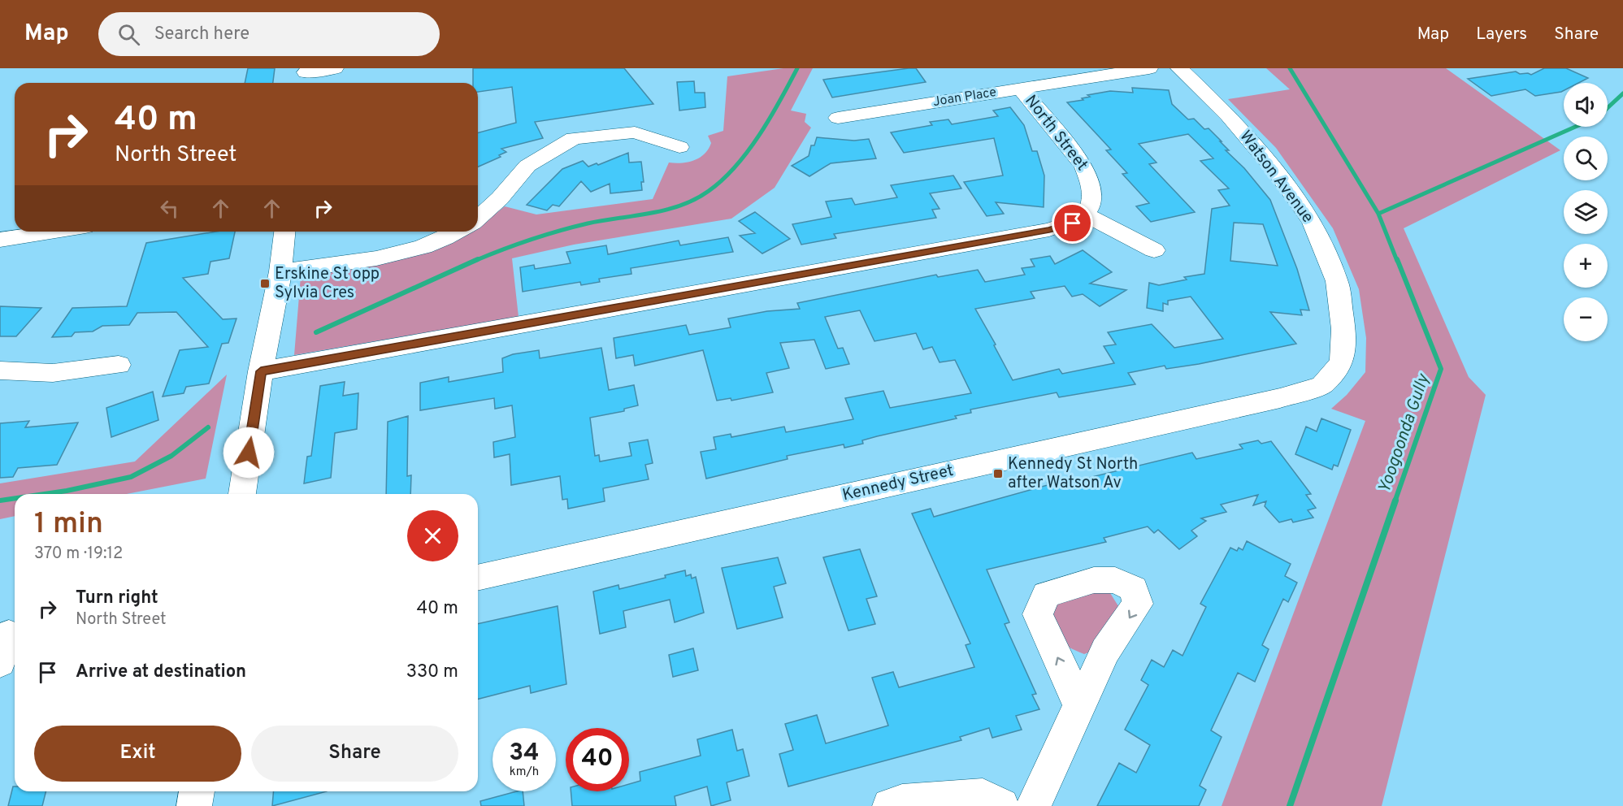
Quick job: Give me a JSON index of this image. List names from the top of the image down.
{
  "streets": {
    "street": [
      "Joan Place",
      "North Street",
      "Watson Avenue",
      "Kennedy Street"
    ]
  },
  "crossings": [
    ["Joan Place", "North Street"],
    ["Watson Avenue", "Kennedy Street"]
  ],
  "water": ["Yoogoonda Gully"],
  "places": {
    "transit": ["Erskine St opp Sylvia Cres", "Kennedy St North after Watson Av"]
  },
  "page": {
    "header": "Map",
    "search": "Search here",
    "nav": ["Map", "Layers", "Share"],
    "map_buttons": ["+", "−"],
    "turn": ["40 m", "North Street"],
    "heading": ["1 min", "370 m · 19:12"],
    "list": [
      {
        "name": "Turn right",
        "note": "North Street",
        "value": "40 m"
      },
      {
        "name": "Arrive at destination",
        "value": "330 m"
      }
    ],
    "buttons": ["Exit", "Share"],
    "speed": "34 km/h",
    "limit": "40"
  }
}
